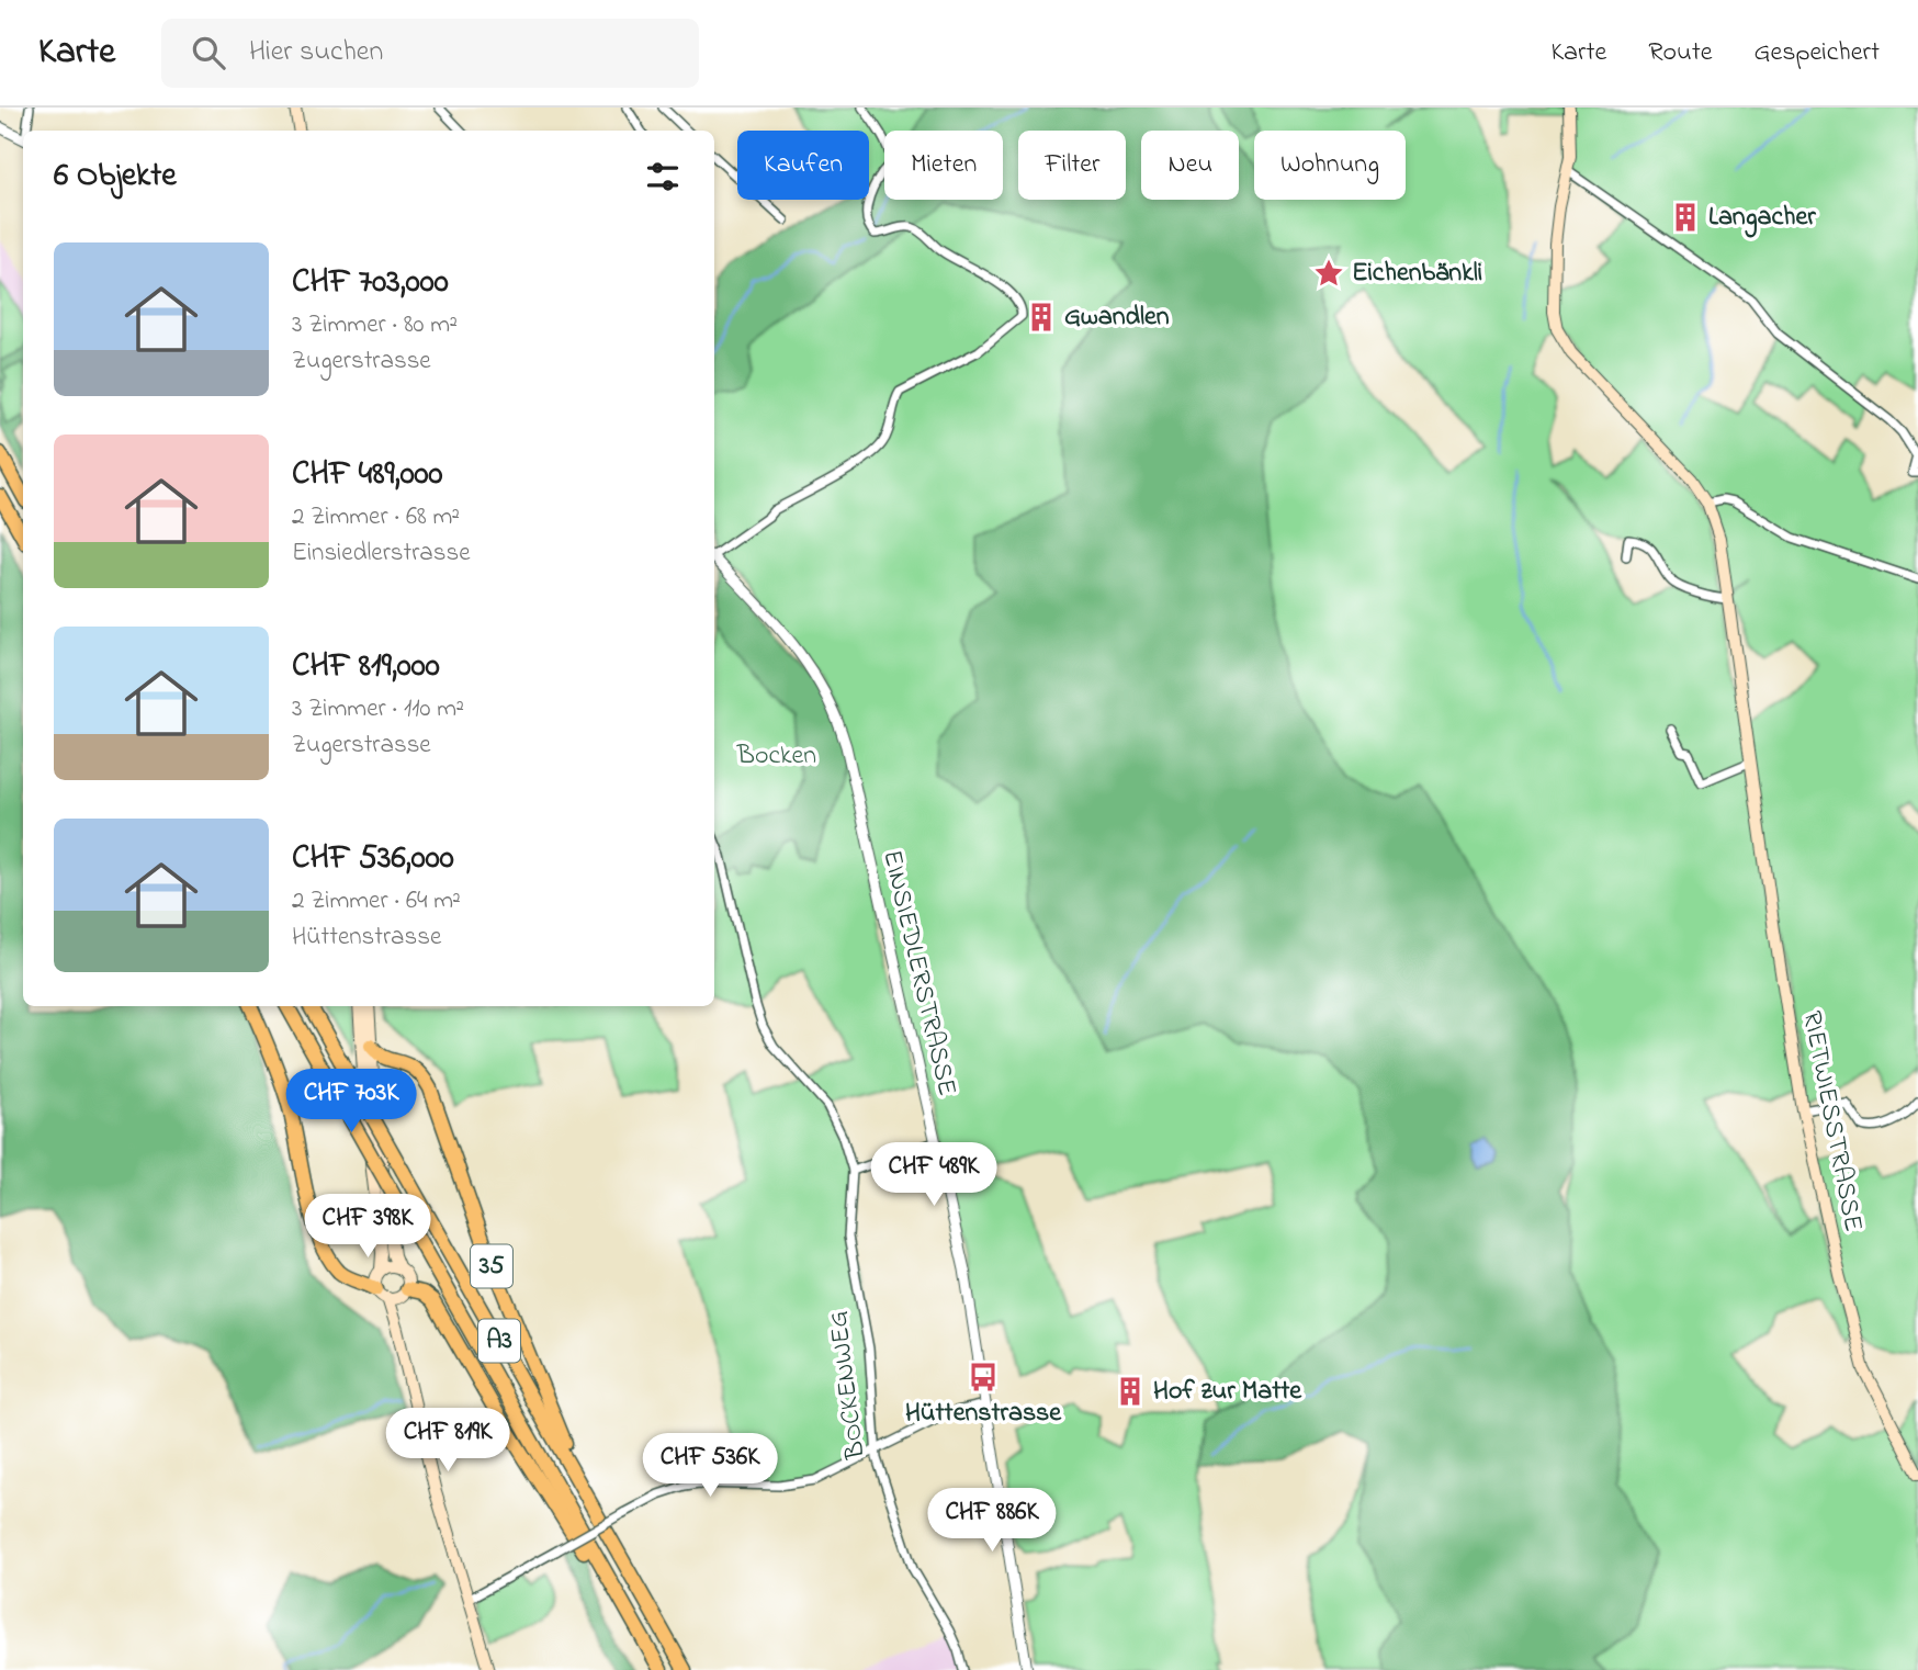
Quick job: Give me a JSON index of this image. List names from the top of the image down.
{
  "streets": {
    "highway": ["35", "A3"],
    "main road": ["RIETWIESSTRASSE"],
    "street": ["EINSIEDLERSTRASSE", "BOCKENWEG"]
  },
  "crossings": [
    ["35", "A3"]
  ],
  "parks": ["Bocken"],
  "places": {
    "building": ["Langacher", "Gwandlen", "Hof zur Matte"],
    "place": ["Eichenbänkli"],
    "bus stop": ["Hüttenstrasse"]
  },
  "page": {
    "header": "Karte",
    "search": "Hier suchen",
    "nav": ["Karte", "Route", "Gespeichert"],
    "chip": [
      "Kaufen",
      "Mieten",
      "Filter",
      "Neu",
      "Wohnung"
    ],
    "heading": "6 Objekte",
    "list": [
      {
        "name": "CHF 703,000",
        "note": "3 Zimmer · 80 m² · Zugerstrasse"
      },
      {
        "name": "CHF 489,000",
        "note": "2 Zimmer · 68 m² · Einsiedlerstrasse"
      },
      {
        "name": "CHF 819,000",
        "note": "3 Zimmer · 110 m² · Zugerstrasse"
      },
      {
        "name": "CHF 536,000",
        "note": "2 Zimmer · 64 m² · Hüttenstrasse"
      }
    ],
    "price": [
      "CHF 703K",
      "CHF 489K",
      "CHF 398K",
      "CHF 819K",
      "CHF 536K",
      "CHF 886K"
    ]
  }
}
